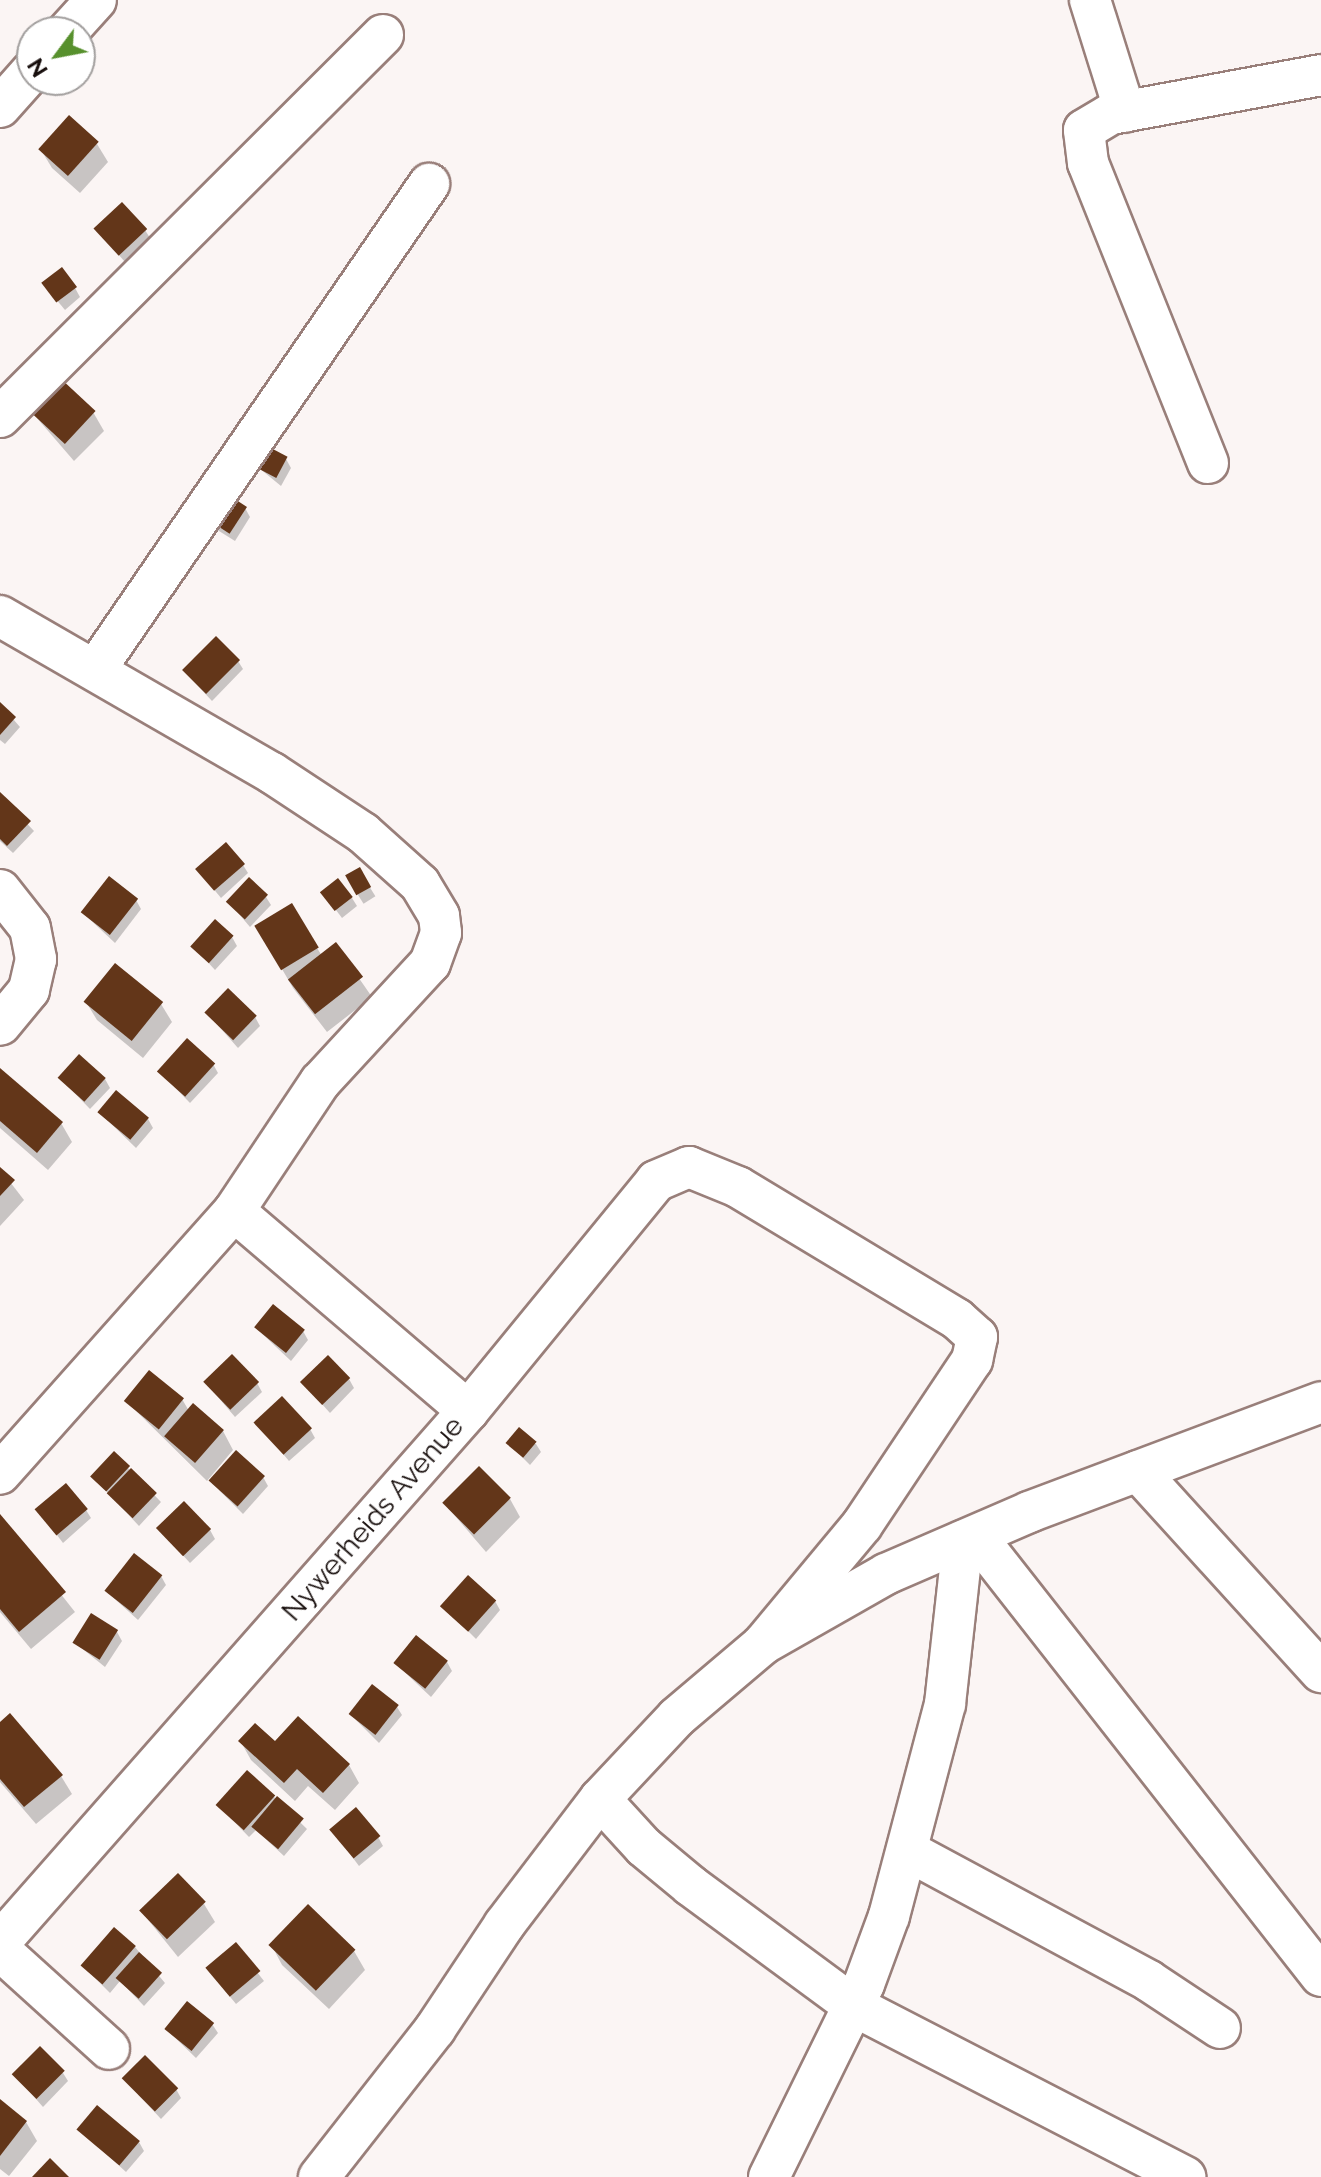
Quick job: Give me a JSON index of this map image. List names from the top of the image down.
{
  "streets": {
    "street": ["Nywerheids Avenue"]
  },
  "north": "bottom left"
}
